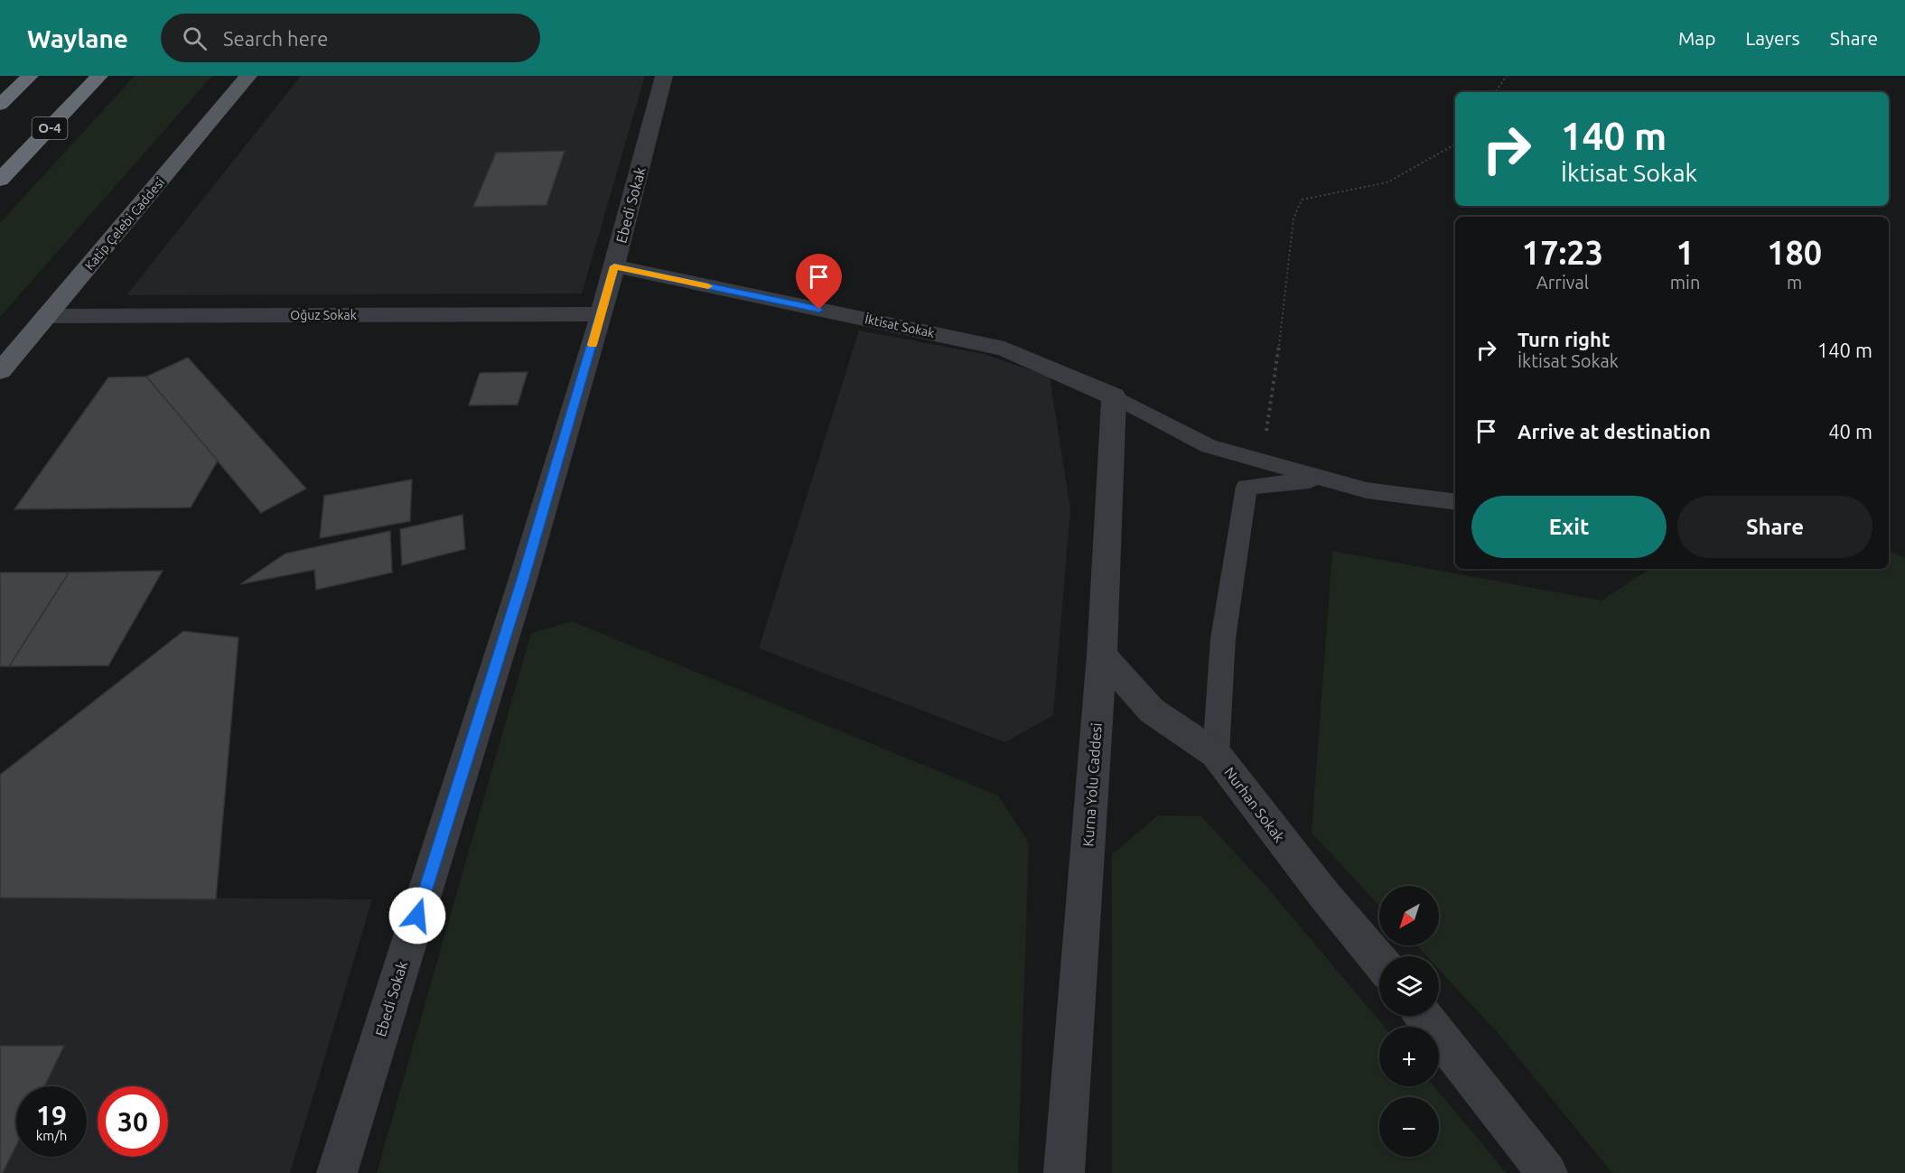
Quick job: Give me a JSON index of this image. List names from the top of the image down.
{
  "streets": {
    "highway": ["O-4"],
    "main road": ["Katip Çelebi Caddesi"],
    "street": [
      "Ebedi Sokak",
      "Oğuz Sokak",
      "İktisat Sokak",
      "Kurna Yolu Caddesi",
      "Nurhan Sokak"
    ]
  },
  "crossings": [
    ["Ebedi Sokak", "Oğuz Sokak"],
    ["Ebedi Sokak", "İktisat Sokak"],
    ["Katip Çelebi Caddesi", "Oğuz Sokak"],
    ["İktisat Sokak", "Kurna Yolu Caddesi"],
    ["Kurna Yolu Caddesi", "Nurhan Sokak"]
  ],
  "north": "bottom left",
  "page": {
    "header": "Waylane",
    "search": "Search here",
    "nav": ["Map", "Layers", "Share"],
    "turn": ["140 m", "İktisat Sokak"],
    "eta": [
      "17:23",
      "Arrival",
      "1",
      "min",
      "180",
      "m"
    ],
    "list": [
      {
        "name": "Turn right",
        "note": "İktisat Sokak",
        "value": "140 m"
      },
      {
        "name": "Arrive at destination",
        "value": "40 m"
      }
    ],
    "buttons": ["Exit", "Share"],
    "map_buttons": ["+", "−"],
    "speed": "19 km/h",
    "limit": "30"
  }
}
